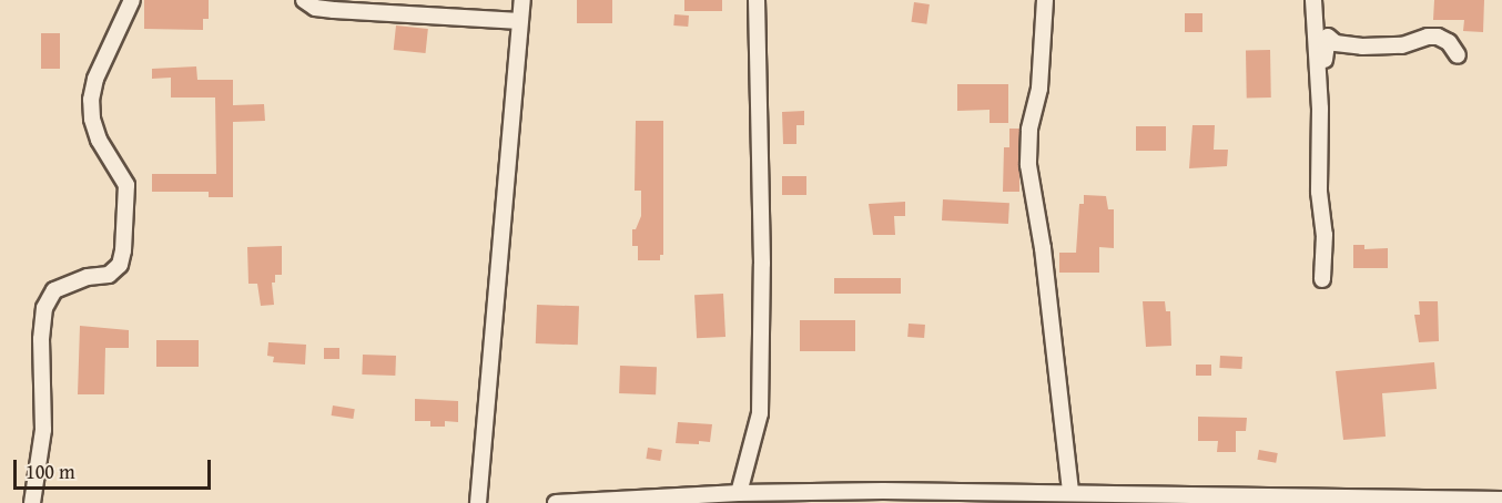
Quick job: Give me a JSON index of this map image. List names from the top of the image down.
{
  "scale_bar": "100 m"
}
